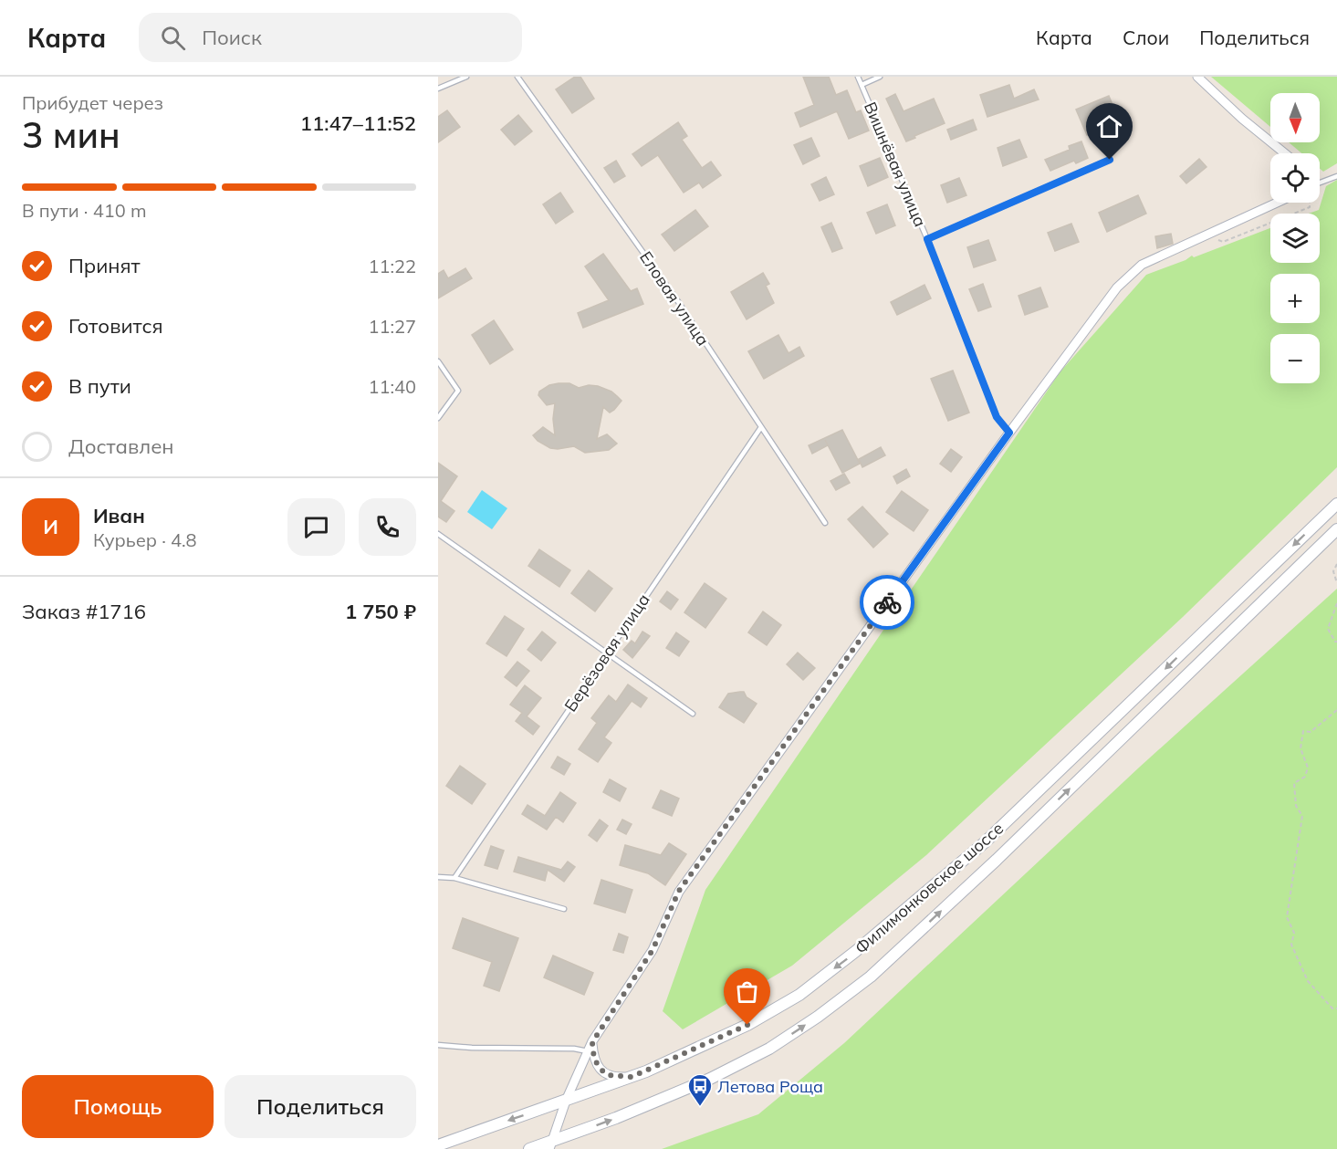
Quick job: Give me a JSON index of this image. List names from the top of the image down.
{
  "streets": {
    "main road": ["Филимонковское шоссе"],
    "lane": ["Вишнёвая улица", "Еловая улица", "Берёзовая улица"]
  },
  "crossings": [
    ["Еловая улица", "Берёзовая улица"]
  ],
  "places": {
    "bus stop": ["Летова Роща"]
  },
  "north": "bottom",
  "page": {
    "header": "Карта",
    "search": "Поиск",
    "nav": ["Карта", "Слои", "Поделиться"],
    "heading": ["3 мин", "Прибудет через", "11:47–11:52"],
    "panel": [
      "Иван",
      "Курьер · 4.8",
      "Заказ #1716",
      "1 750 ₽"
    ],
    "map_buttons": ["+", "−"],
    "bar": "В пути · 410 m",
    "list": [
      ["Принят", "11:22"],
      ["Готовится", "11:27"],
      ["В пути", "11:40"],
      "Доставлен"
    ],
    "round": "И",
    "buttons": ["Помощь", "Поделиться"]
  }
}
